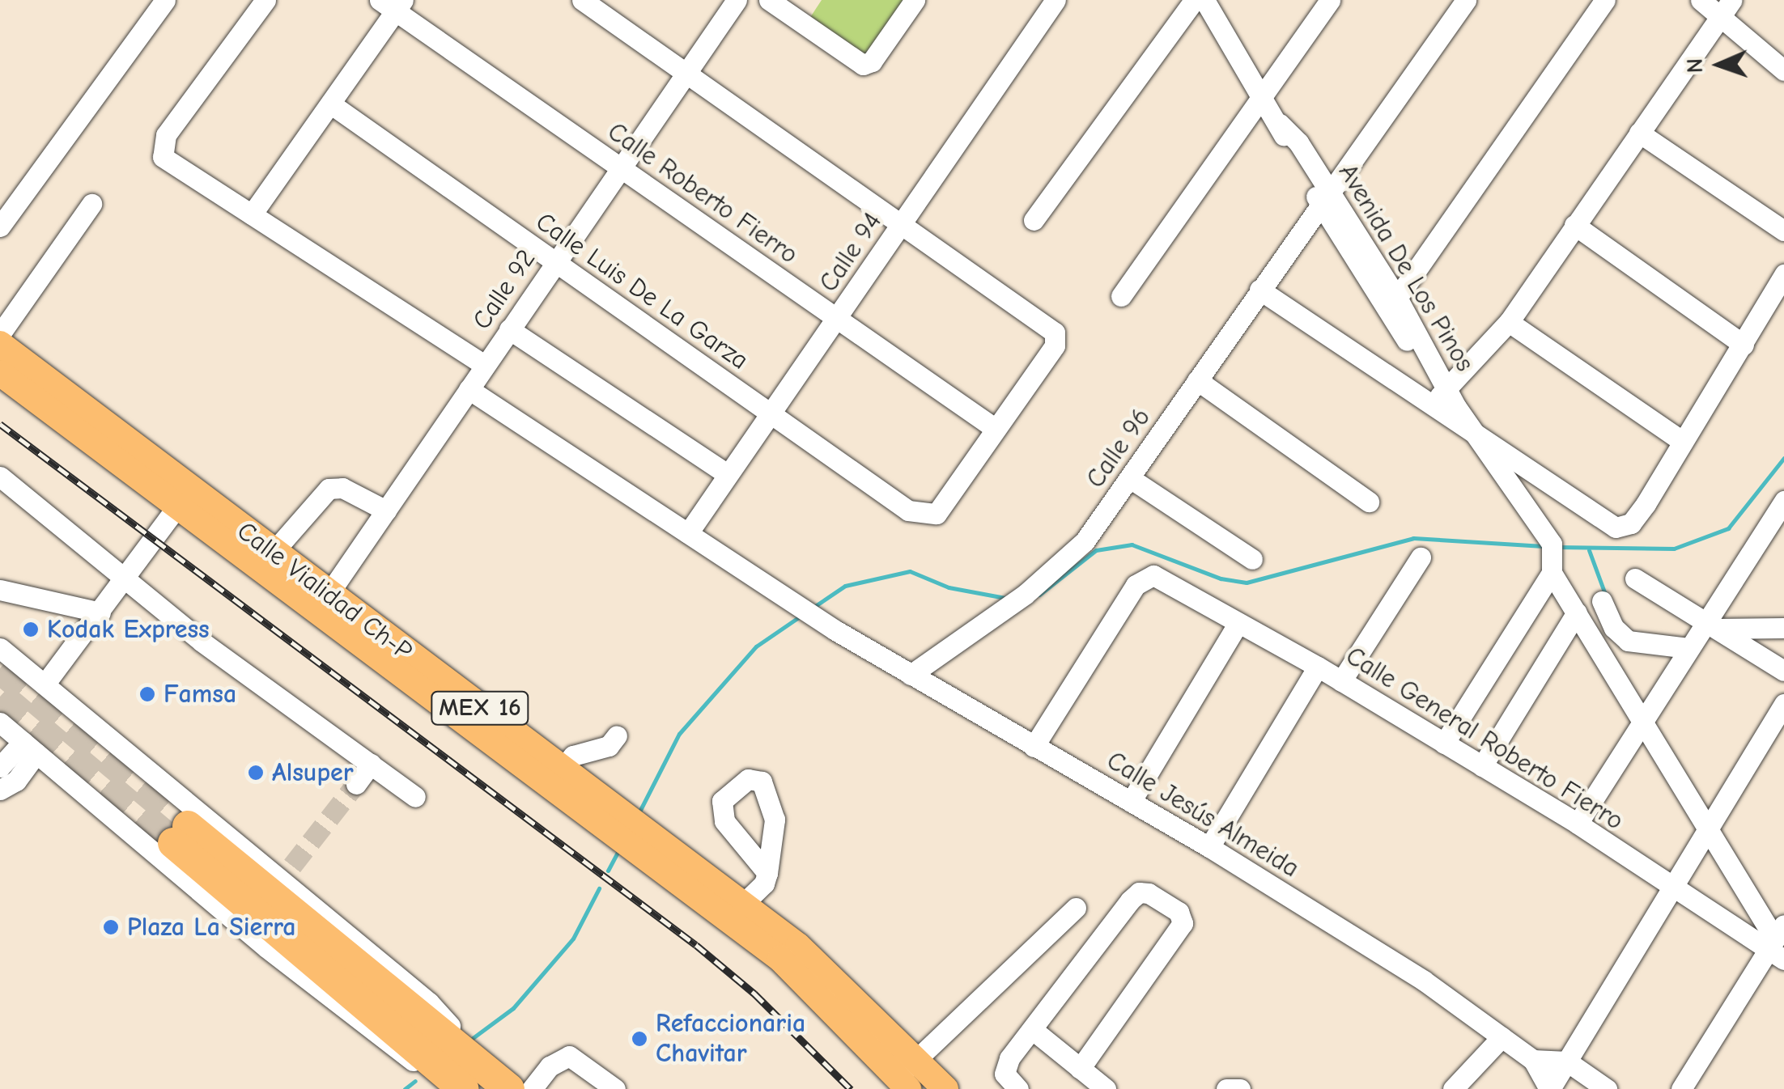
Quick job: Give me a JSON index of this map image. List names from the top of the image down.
{
  "streets": {
    "main road": ["Calle Vialidad Ch-P", "MEX 16"],
    "street": [
      "Calle Roberto Fierro",
      "Calle 94",
      "Avenida De Los Pinos",
      "Calle 92",
      "Calle Luis De La Garza",
      "Calle 96",
      "Calle General Roberto Fierro",
      "Calle Jesús Almeida"
    ]
  },
  "crossings": [
    ["Calle Roberto Fierro", "Calle 94"],
    ["Calle Roberto Fierro", "Calle 92"],
    ["Calle Roberto Fierro", "Calle Luis De La Garza"],
    ["Calle 94", "Calle Luis De La Garza"],
    ["Calle 94", "Calle Jesús Almeida"],
    ["Avenida De Los Pinos", "Calle 96"],
    ["Calle 92", "Calle Luis De La Garza"],
    ["Calle 92", "Calle Vialidad Ch-P"],
    ["Calle 96", "Calle Jesús Almeida"],
    ["Calle General Roberto Fierro", "Calle Jesús Almeida"]
  ],
  "places": [
    "Kodak Express",
    "Famsa",
    "Alsuper",
    "Plaza La Sierra",
    "Refaccionaria Chavitar"
  ],
  "north": "left"
}
